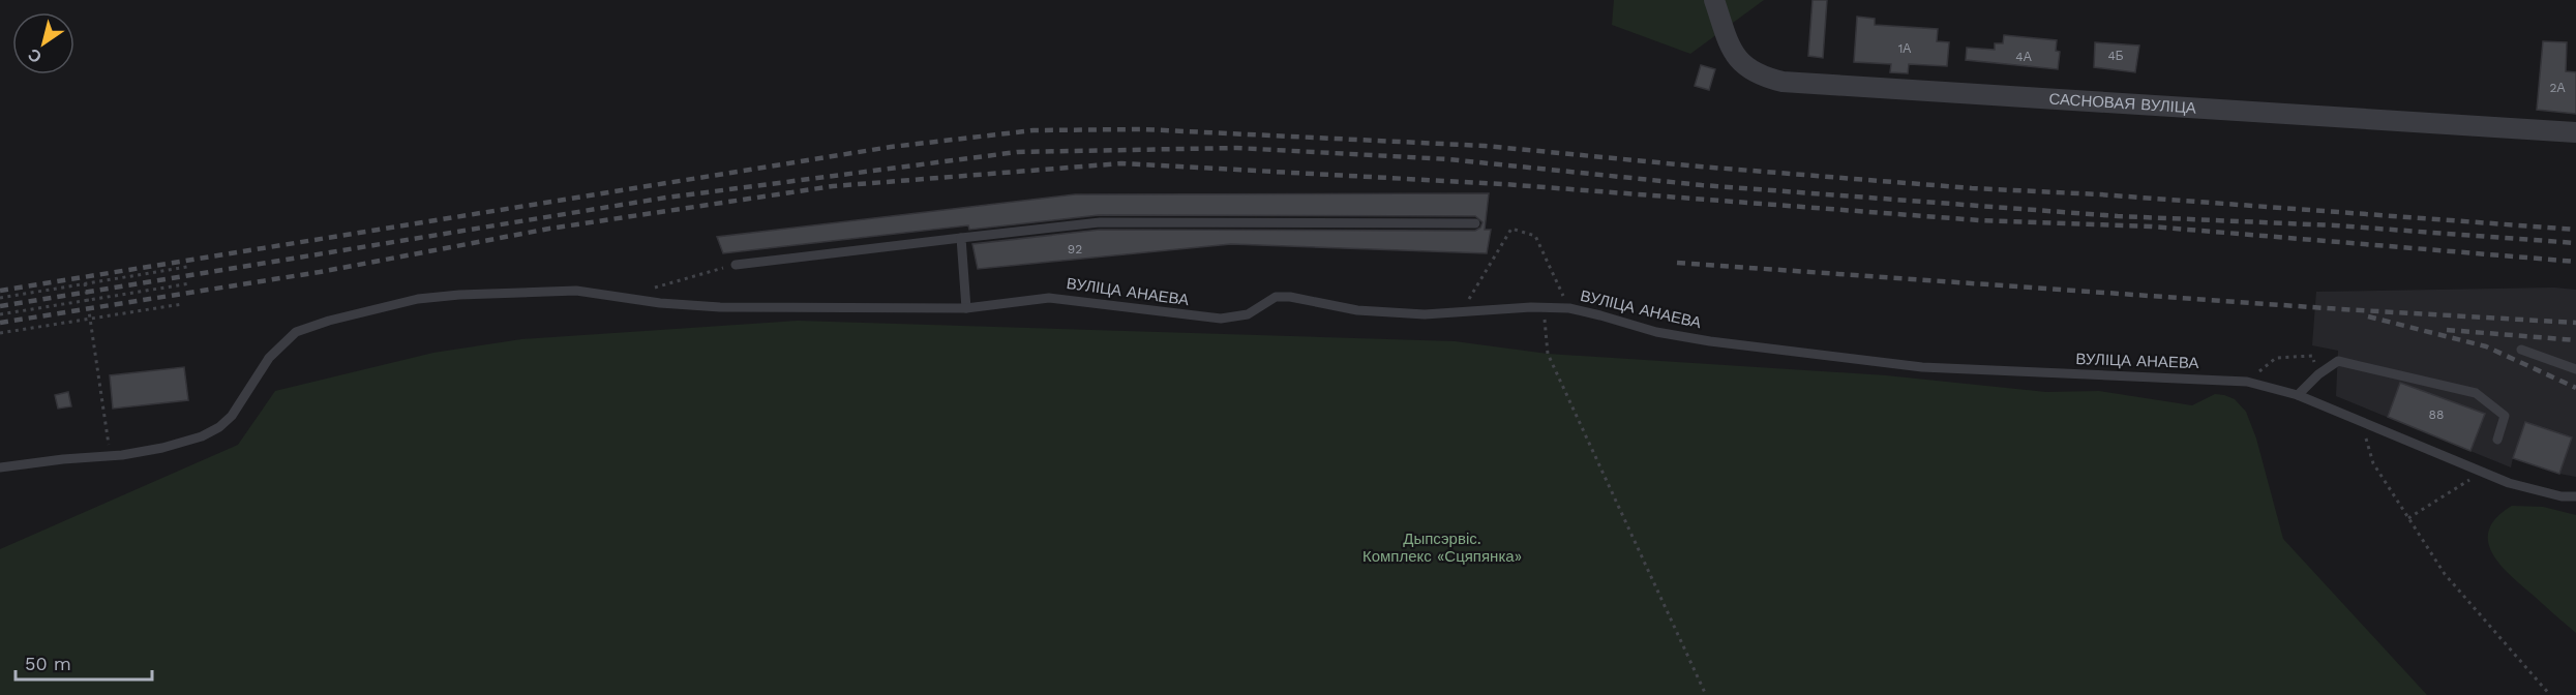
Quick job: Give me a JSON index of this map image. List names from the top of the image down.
{
  "streets": {
    "street": ["САСНОВАЯ ВУЛІЦА"],
    "lane": ["ВУЛІЦА АНАЕВА"]
  },
  "parks": ["Дыпсэрвіс. Комплекс «Сцяпянка»"],
  "house_numbers": [
    "1А",
    "4Б",
    "4А",
    "2А",
    "92",
    "88"
  ],
  "scale_bar": "50 m",
  "north": "bottom left"
}
